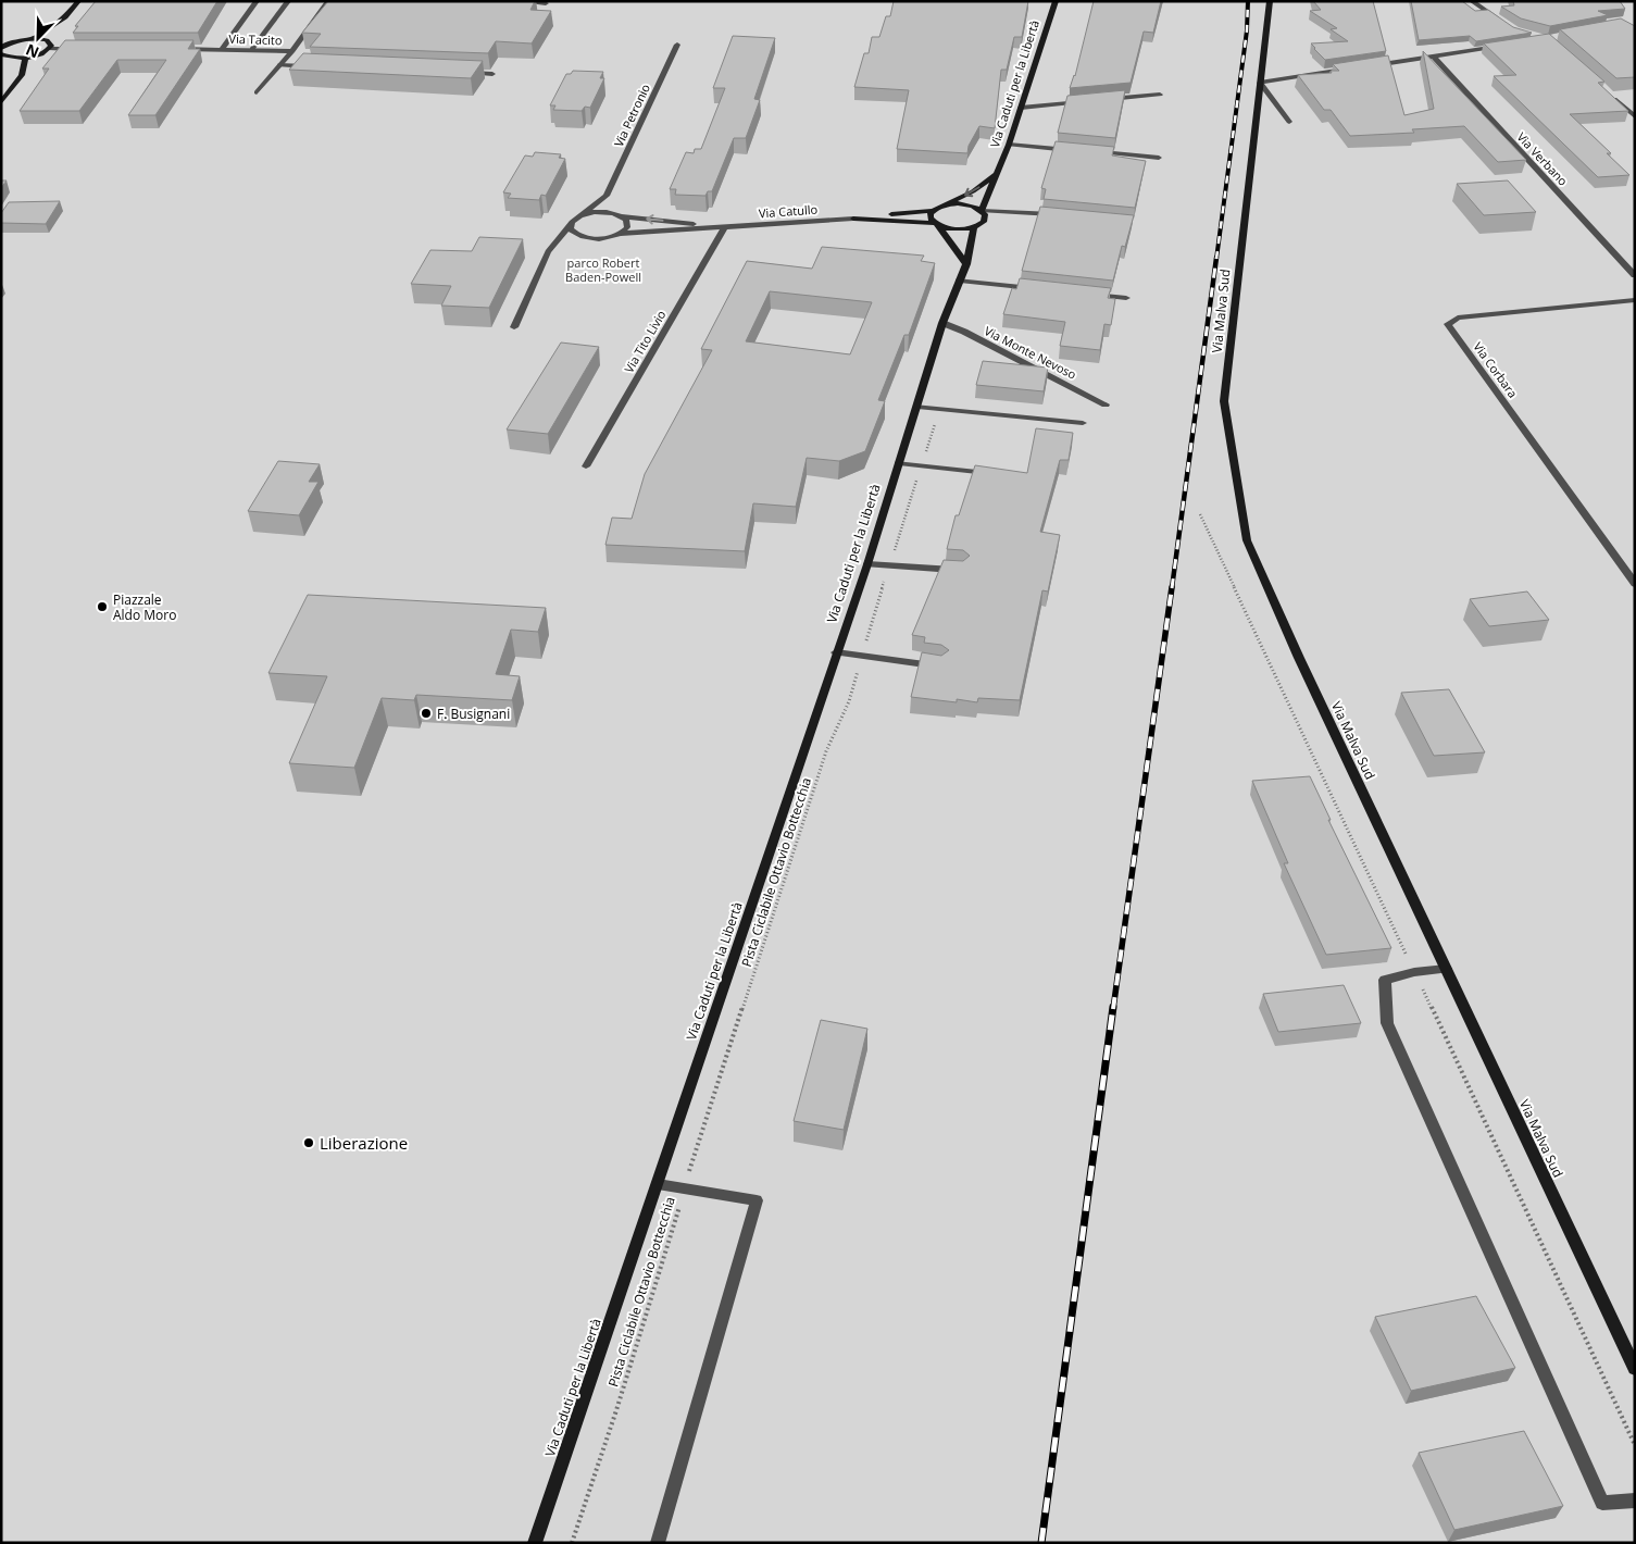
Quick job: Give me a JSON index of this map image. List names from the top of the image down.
{
  "streets": {
    "street": [
      "Via Tacito",
      "Via Caduti per la Libertà",
      "Via Petronio",
      "Via Verbano",
      "Via Catullo",
      "Via Malva Sud",
      "Via Tito Livio",
      "Via Monte Nevoso",
      "Via Corbara"
    ],
    "path": ["Pista Ciclabile Ottavio Bottecchia"]
  },
  "crossings": [
    ["Via Caduti per la Libertà", "Via Monte Nevoso"],
    ["Via Petronio", "Via Catullo"],
    ["Via Catullo", "Via Tito Livio"]
  ],
  "parks": ["parco Robert Baden-Powell"],
  "places": ["Piazzale Aldo Moro", "F. Busignani", "Liberazione"],
  "north": "bottom left"
}
